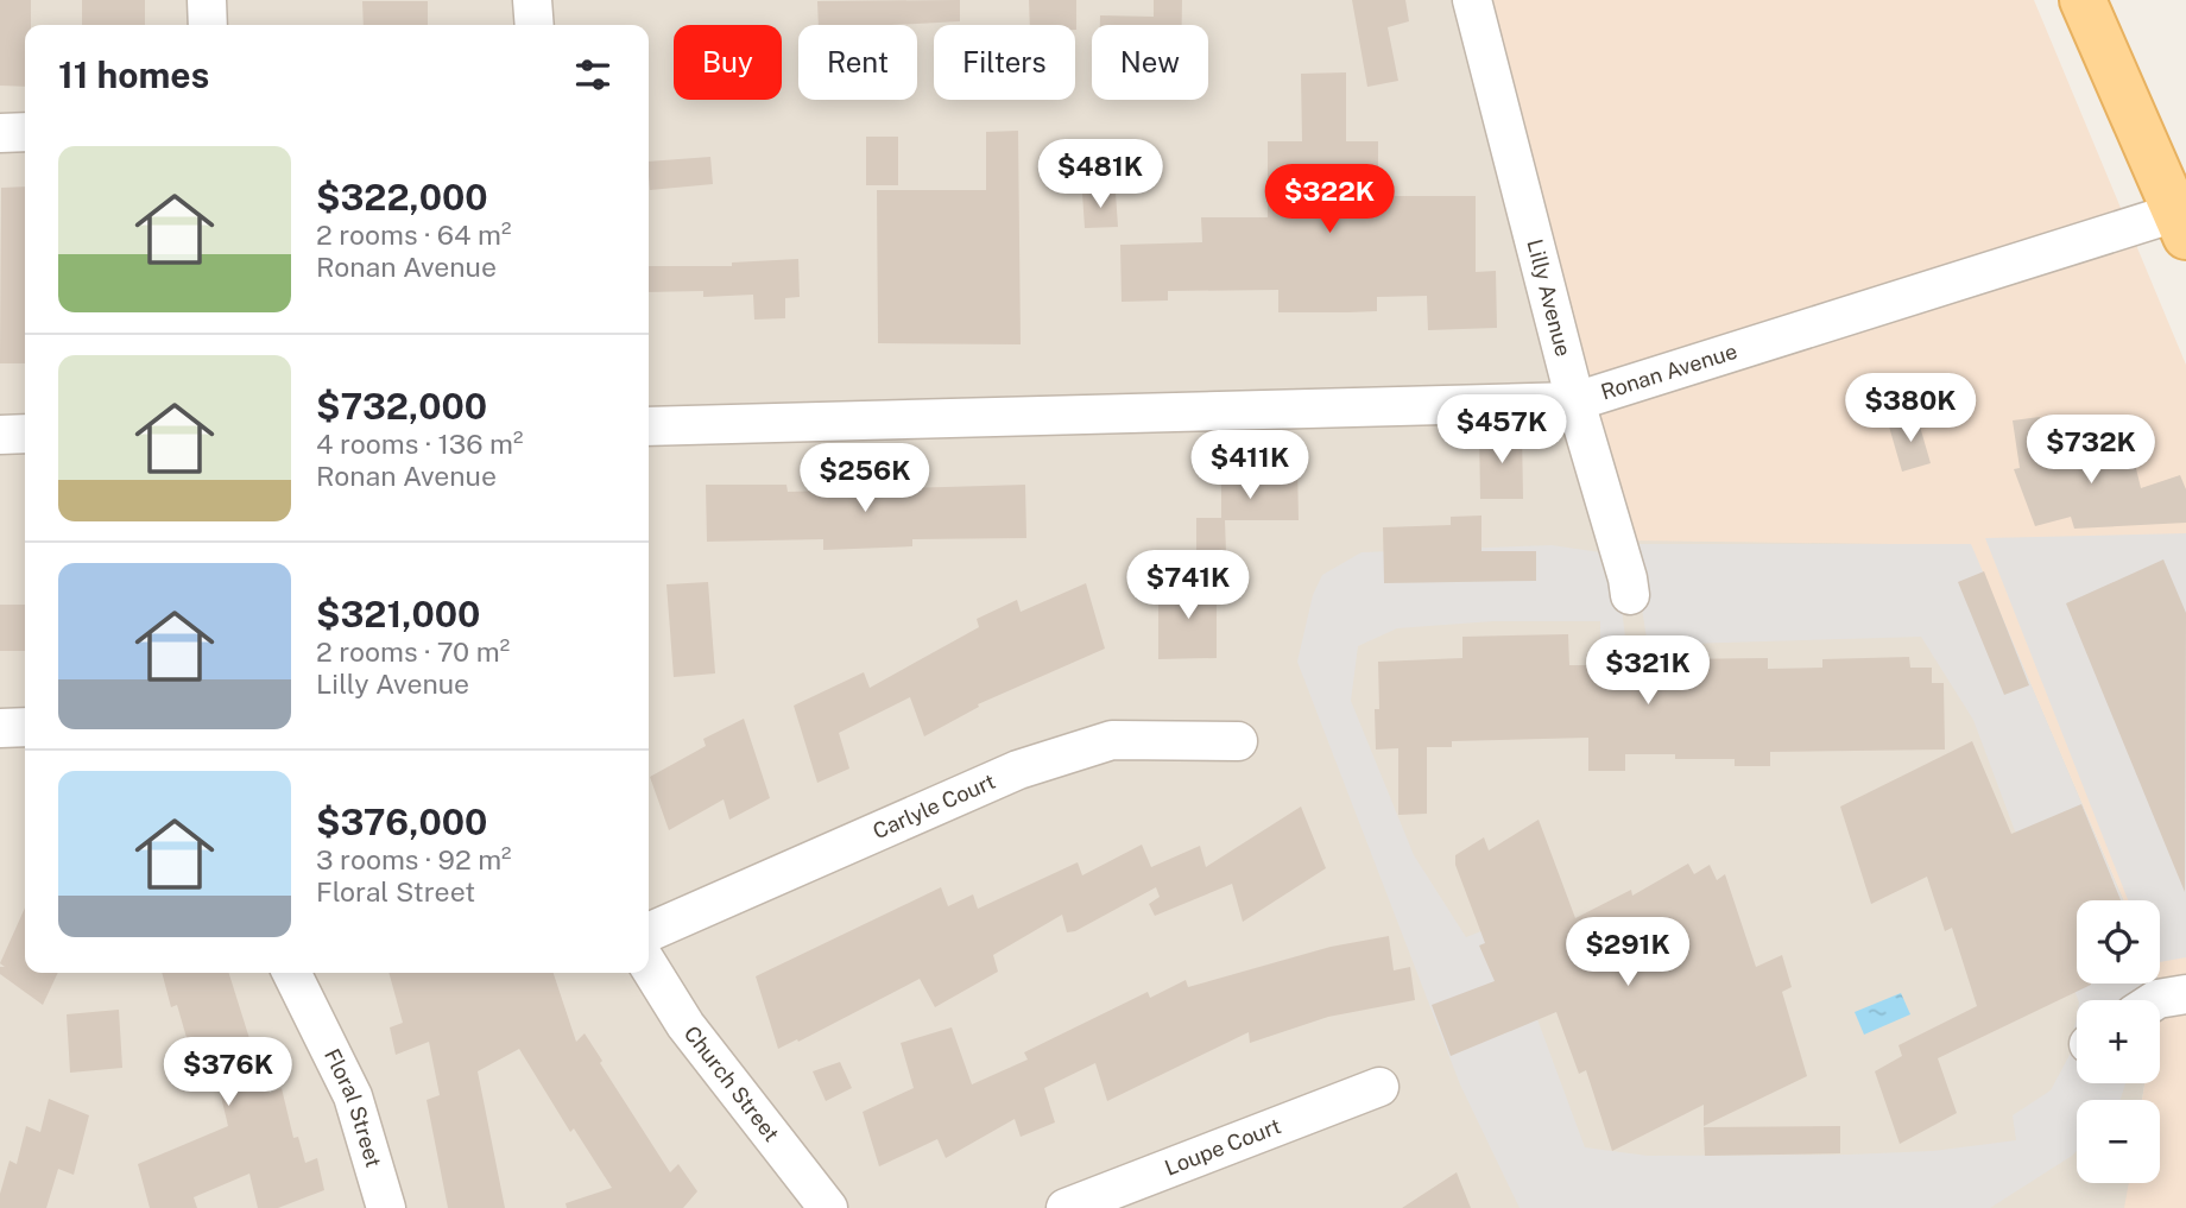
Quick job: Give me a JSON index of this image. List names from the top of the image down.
{
  "streets": {
    "street": [
      "Lilly Avenue",
      "Ronan Avenue",
      "Carlyle Court",
      "Church Street",
      "Floral Street",
      "Loupe Court"
    ]
  },
  "crossings": [
    ["Lilly Avenue", "Ronan Avenue"]
  ],
  "page": {
    "chip": [
      "Buy",
      "Rent",
      "Filters",
      "New"
    ],
    "heading": "11 homes",
    "list": [
      {
        "name": "$322,000",
        "note": "2 rooms · 64 m² · Ronan Avenue"
      },
      {
        "name": "$732,000",
        "note": "4 rooms · 136 m² · Ronan Avenue"
      },
      {
        "name": "$321,000",
        "note": "2 rooms · 70 m² · Lilly Avenue"
      },
      {
        "name": "$376,000",
        "note": "3 rooms · 92 m² · Floral Street"
      }
    ],
    "price": [
      "$481K",
      "$322K",
      "$380K",
      "$457K",
      "$732K",
      "$411K",
      "$256K",
      "$741K",
      "$321K",
      "$291K",
      "$376K"
    ],
    "map_buttons": ["+", "−"]
  }
}
